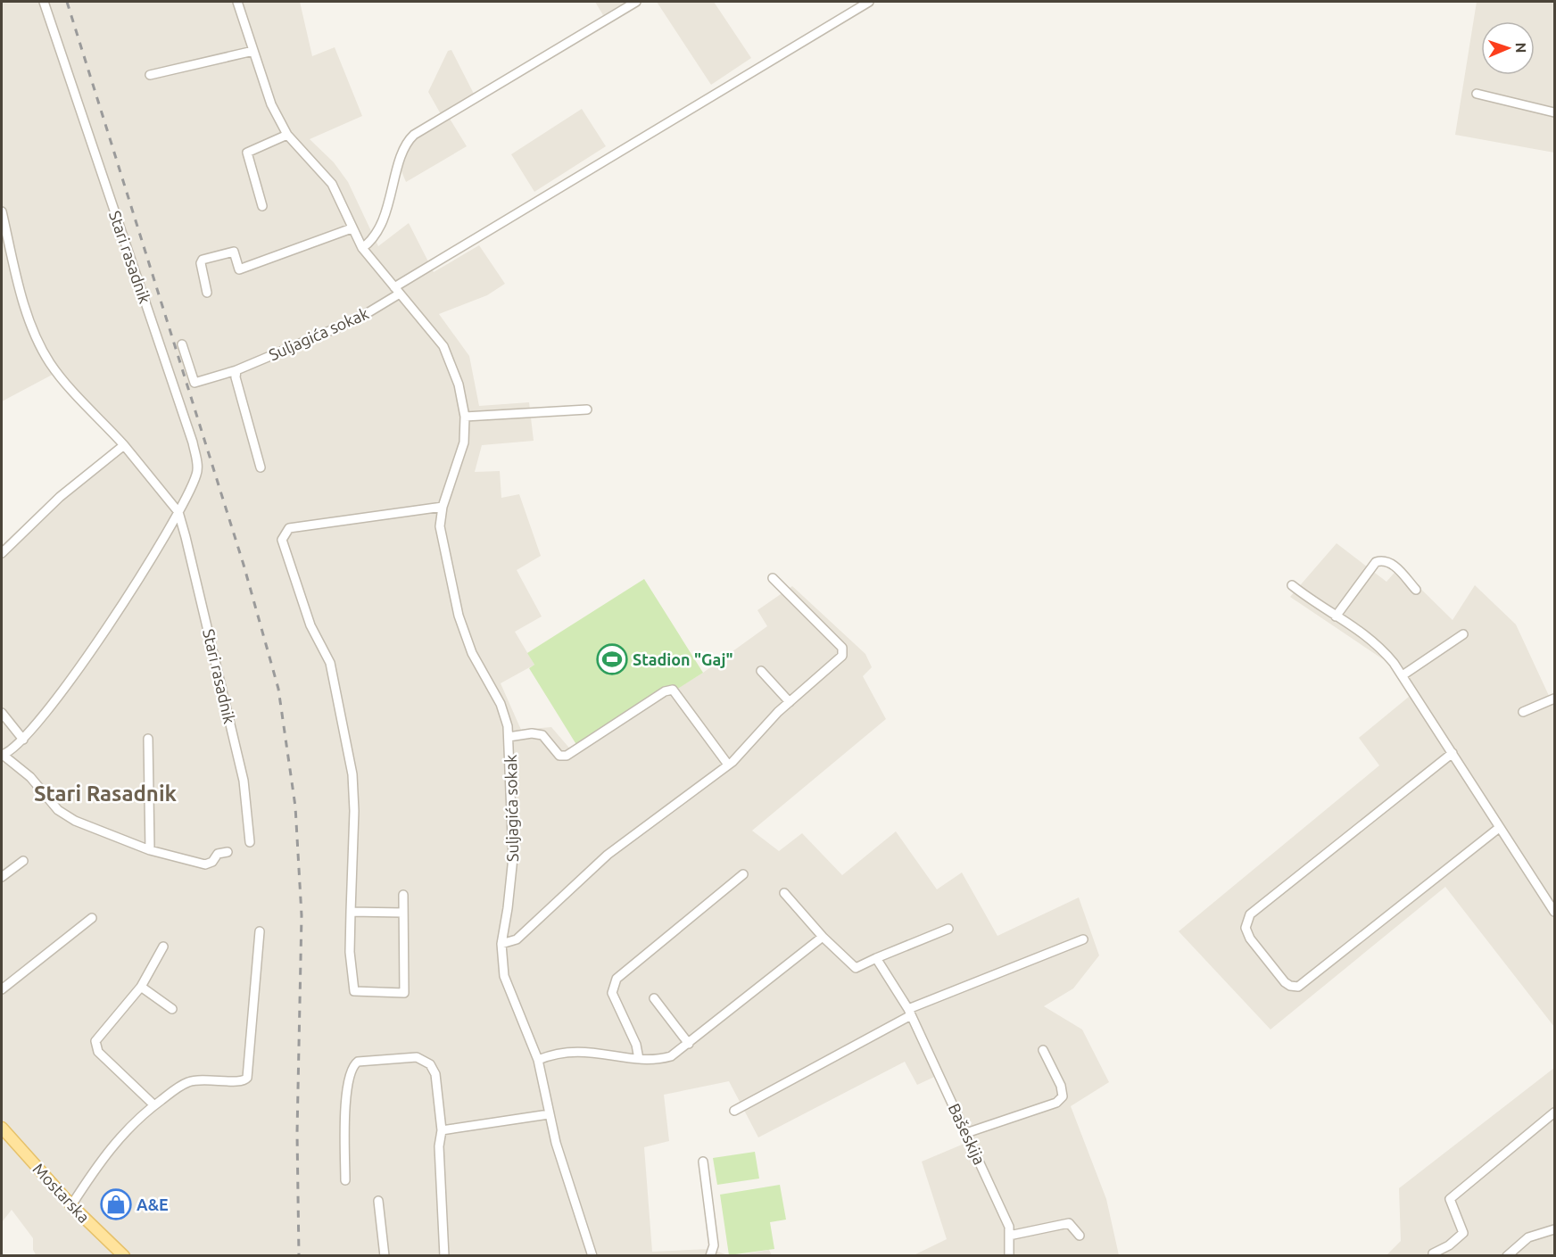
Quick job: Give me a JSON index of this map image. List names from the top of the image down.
{
  "streets": {
    "main road": ["Mostarska"],
    "street": ["Stari rasadnik", "Suljagića sokak", "Bašeskija"]
  },
  "districts": ["Stari Rasadnik"],
  "places": {
    "sports": ["Stadion \"Gaj\""],
    "shop": ["A&E"]
  },
  "north": "right"
}
